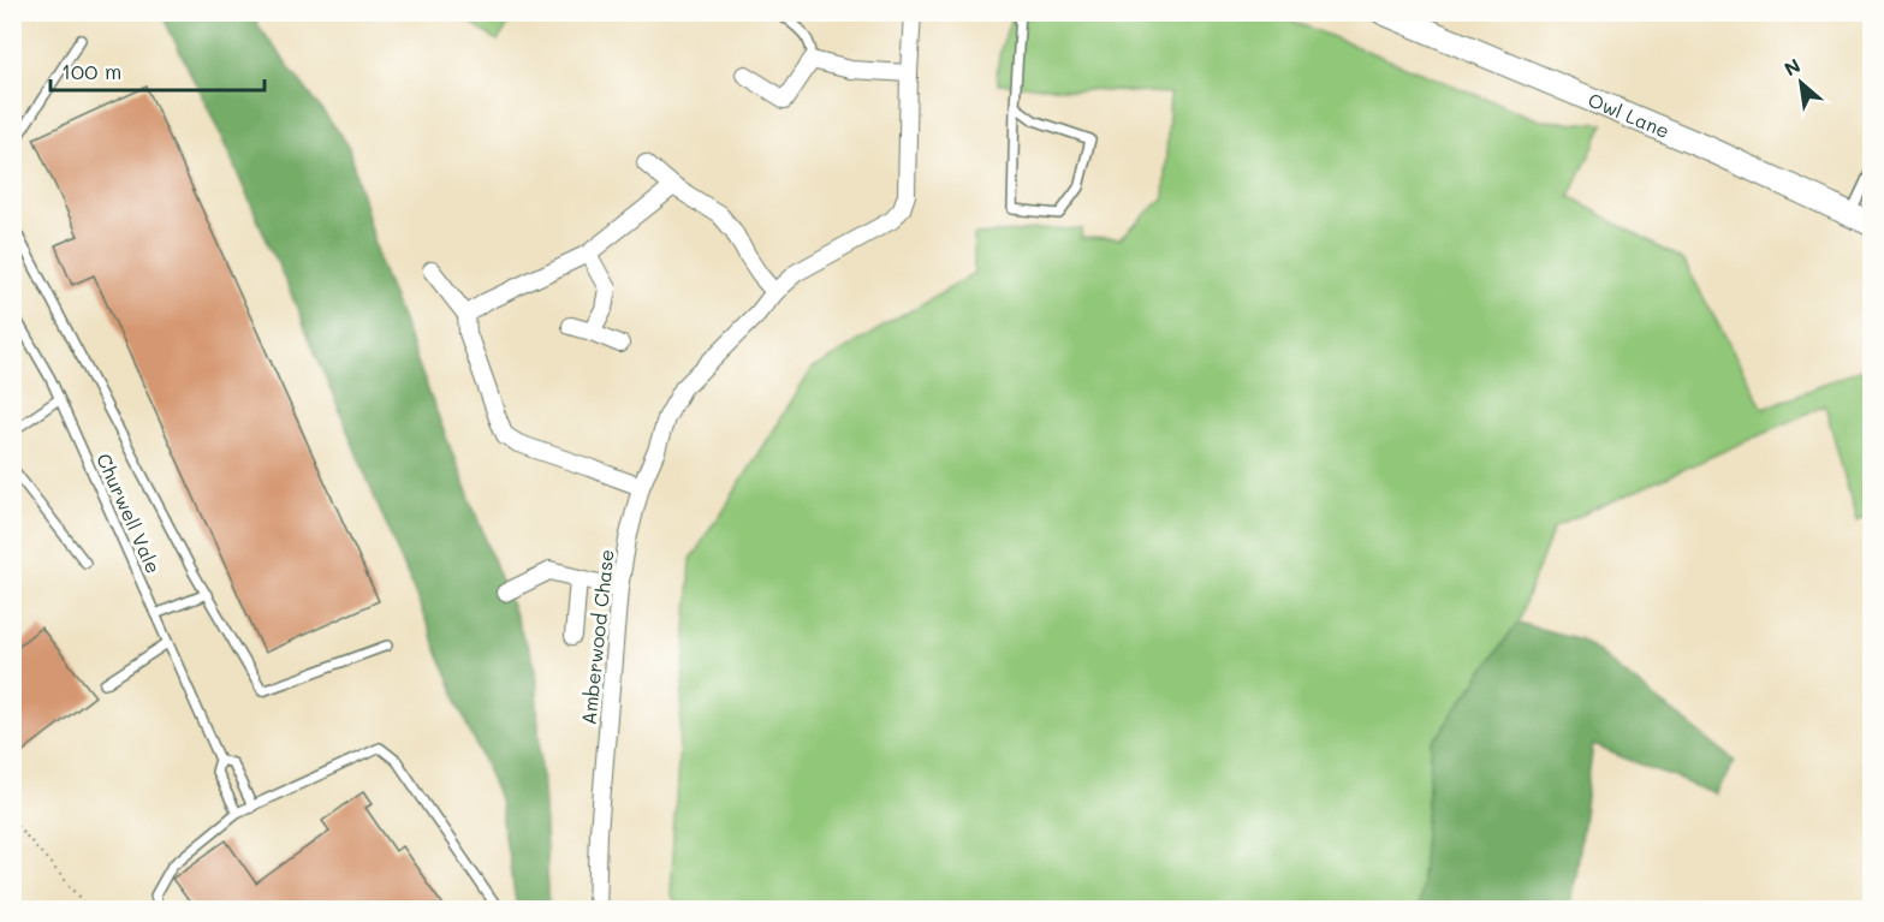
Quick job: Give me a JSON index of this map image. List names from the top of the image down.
{
  "streets": {
    "main road": ["Owl Lane"],
    "street": ["Amberwood Chase"],
    "lane": ["Churwell Vale"]
  },
  "scale_bar": "100 m",
  "north": "top left"
}
